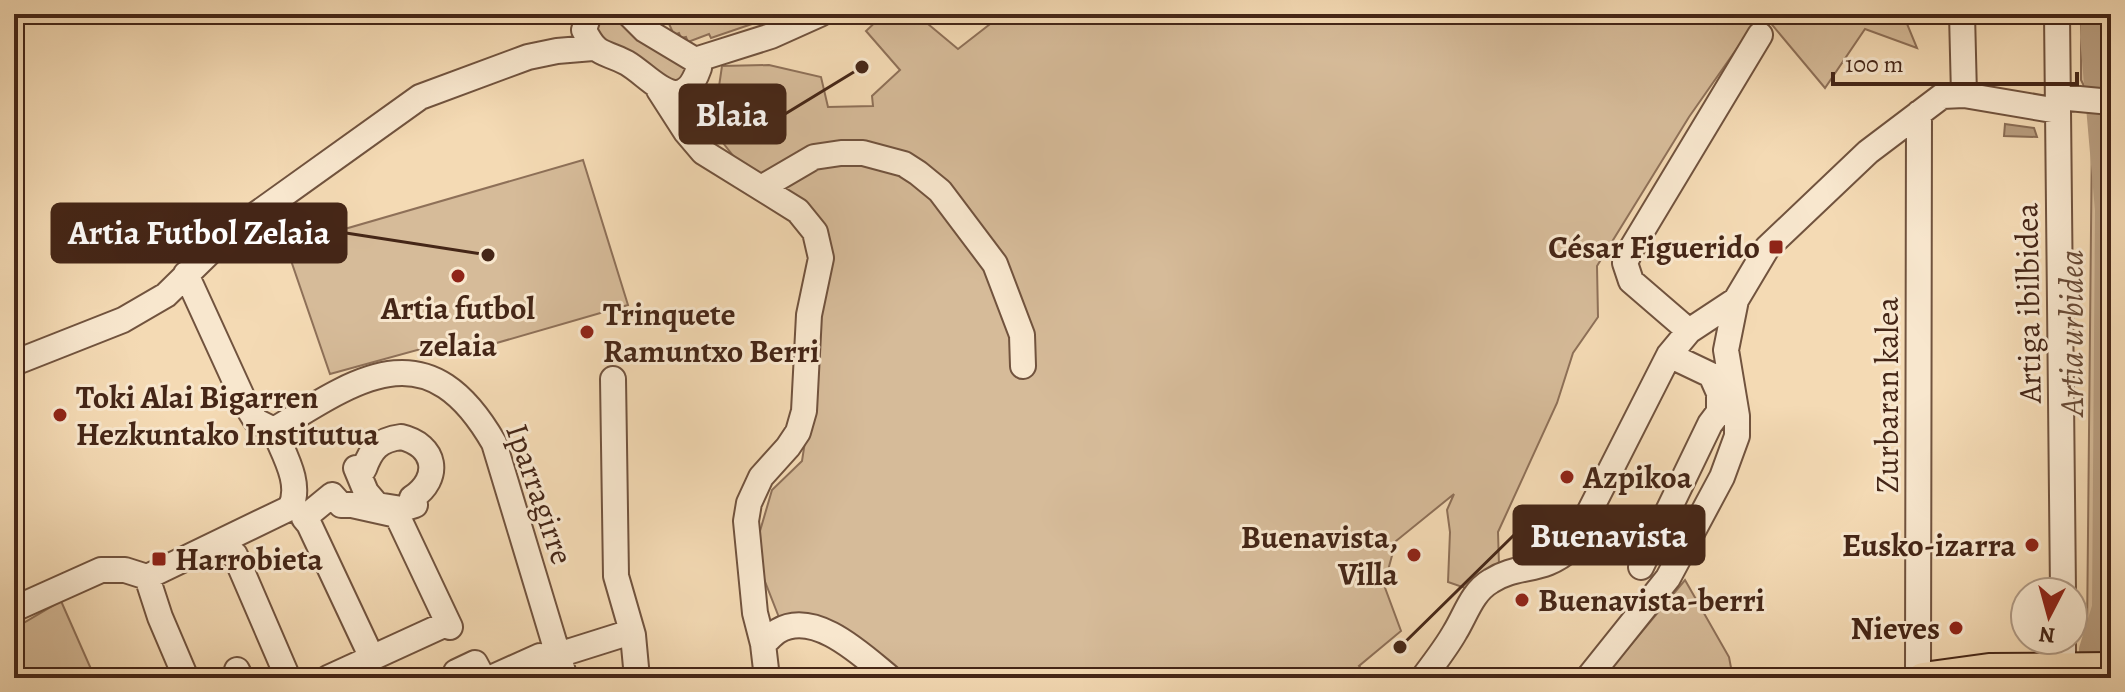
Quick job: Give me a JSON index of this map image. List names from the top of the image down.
{
  "streets": {
    "street": ["Artiga ibilbidea", "Zurbaran kalea", "Iparragirre"]
  },
  "water": ["Artia urbidea"],
  "places": {
    "other": [
      "Blaia",
      "Artia Futbol Zelaia",
      "Artia futbol zelaia",
      "Trinquete Ramuntxo Berri",
      "Toki Alai Bigarren Hezkuntako Institutua",
      "Azpikoa",
      "Eusko-izarra",
      "Buenavista, Villa",
      "Buenavista-berri",
      "Nieves",
      "Buenavista"
    ],
    "transit": ["César Figuerido", "Harrobieta"]
  },
  "scale_bar": "100 m",
  "north": "bottom"
}
